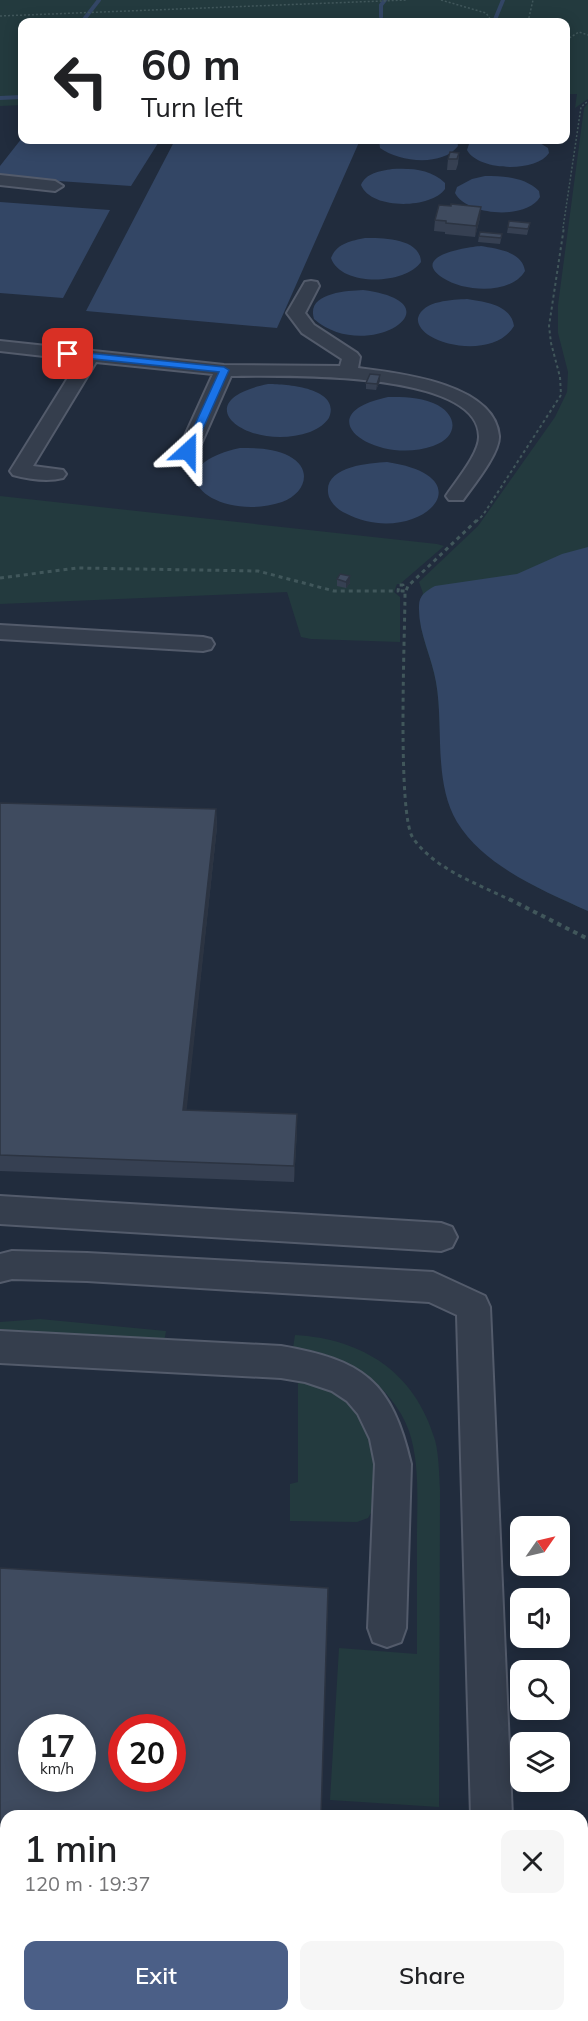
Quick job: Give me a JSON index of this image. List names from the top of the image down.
{
  "north": "top right",
  "page": {
    "turn": ["60 m", "Turn left"],
    "speed": "17 km/h",
    "limit": "20",
    "heading": ["1 min", "120 m · 19:37"],
    "buttons": ["Exit", "Share"]
  }
}
